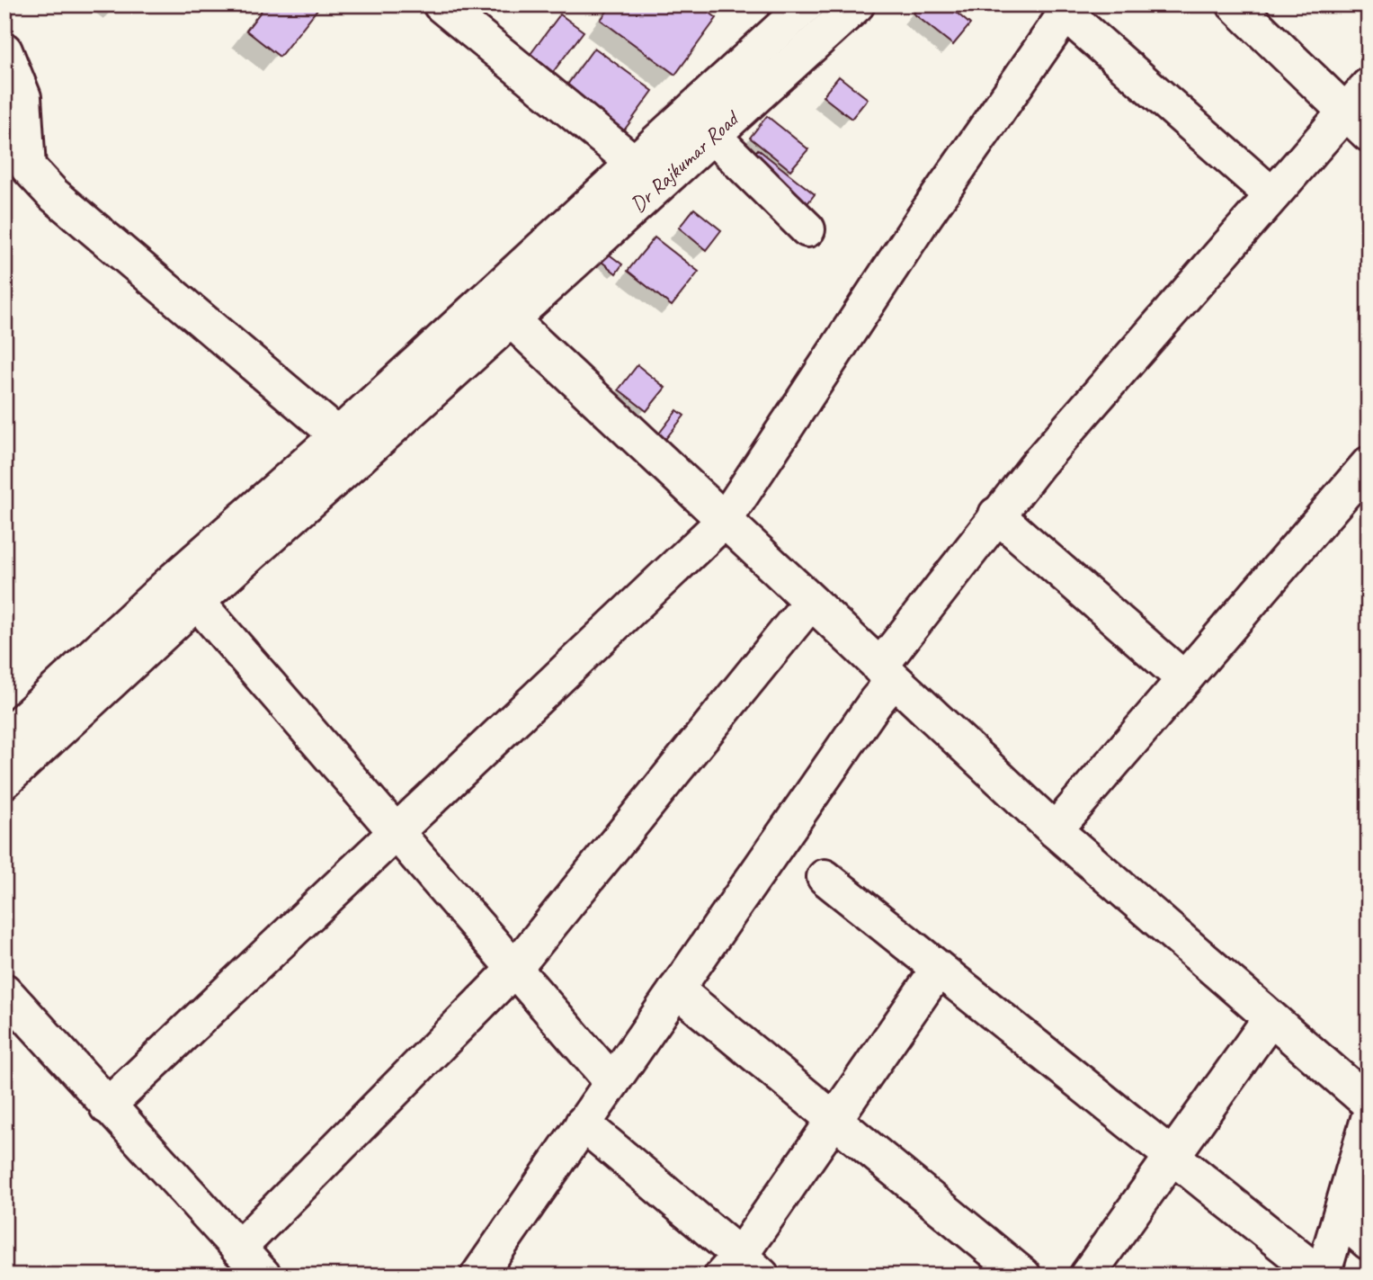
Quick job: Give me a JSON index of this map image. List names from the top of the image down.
{
  "streets": {
    "main road": ["Dr Rajkumar Road"]
  }
}
